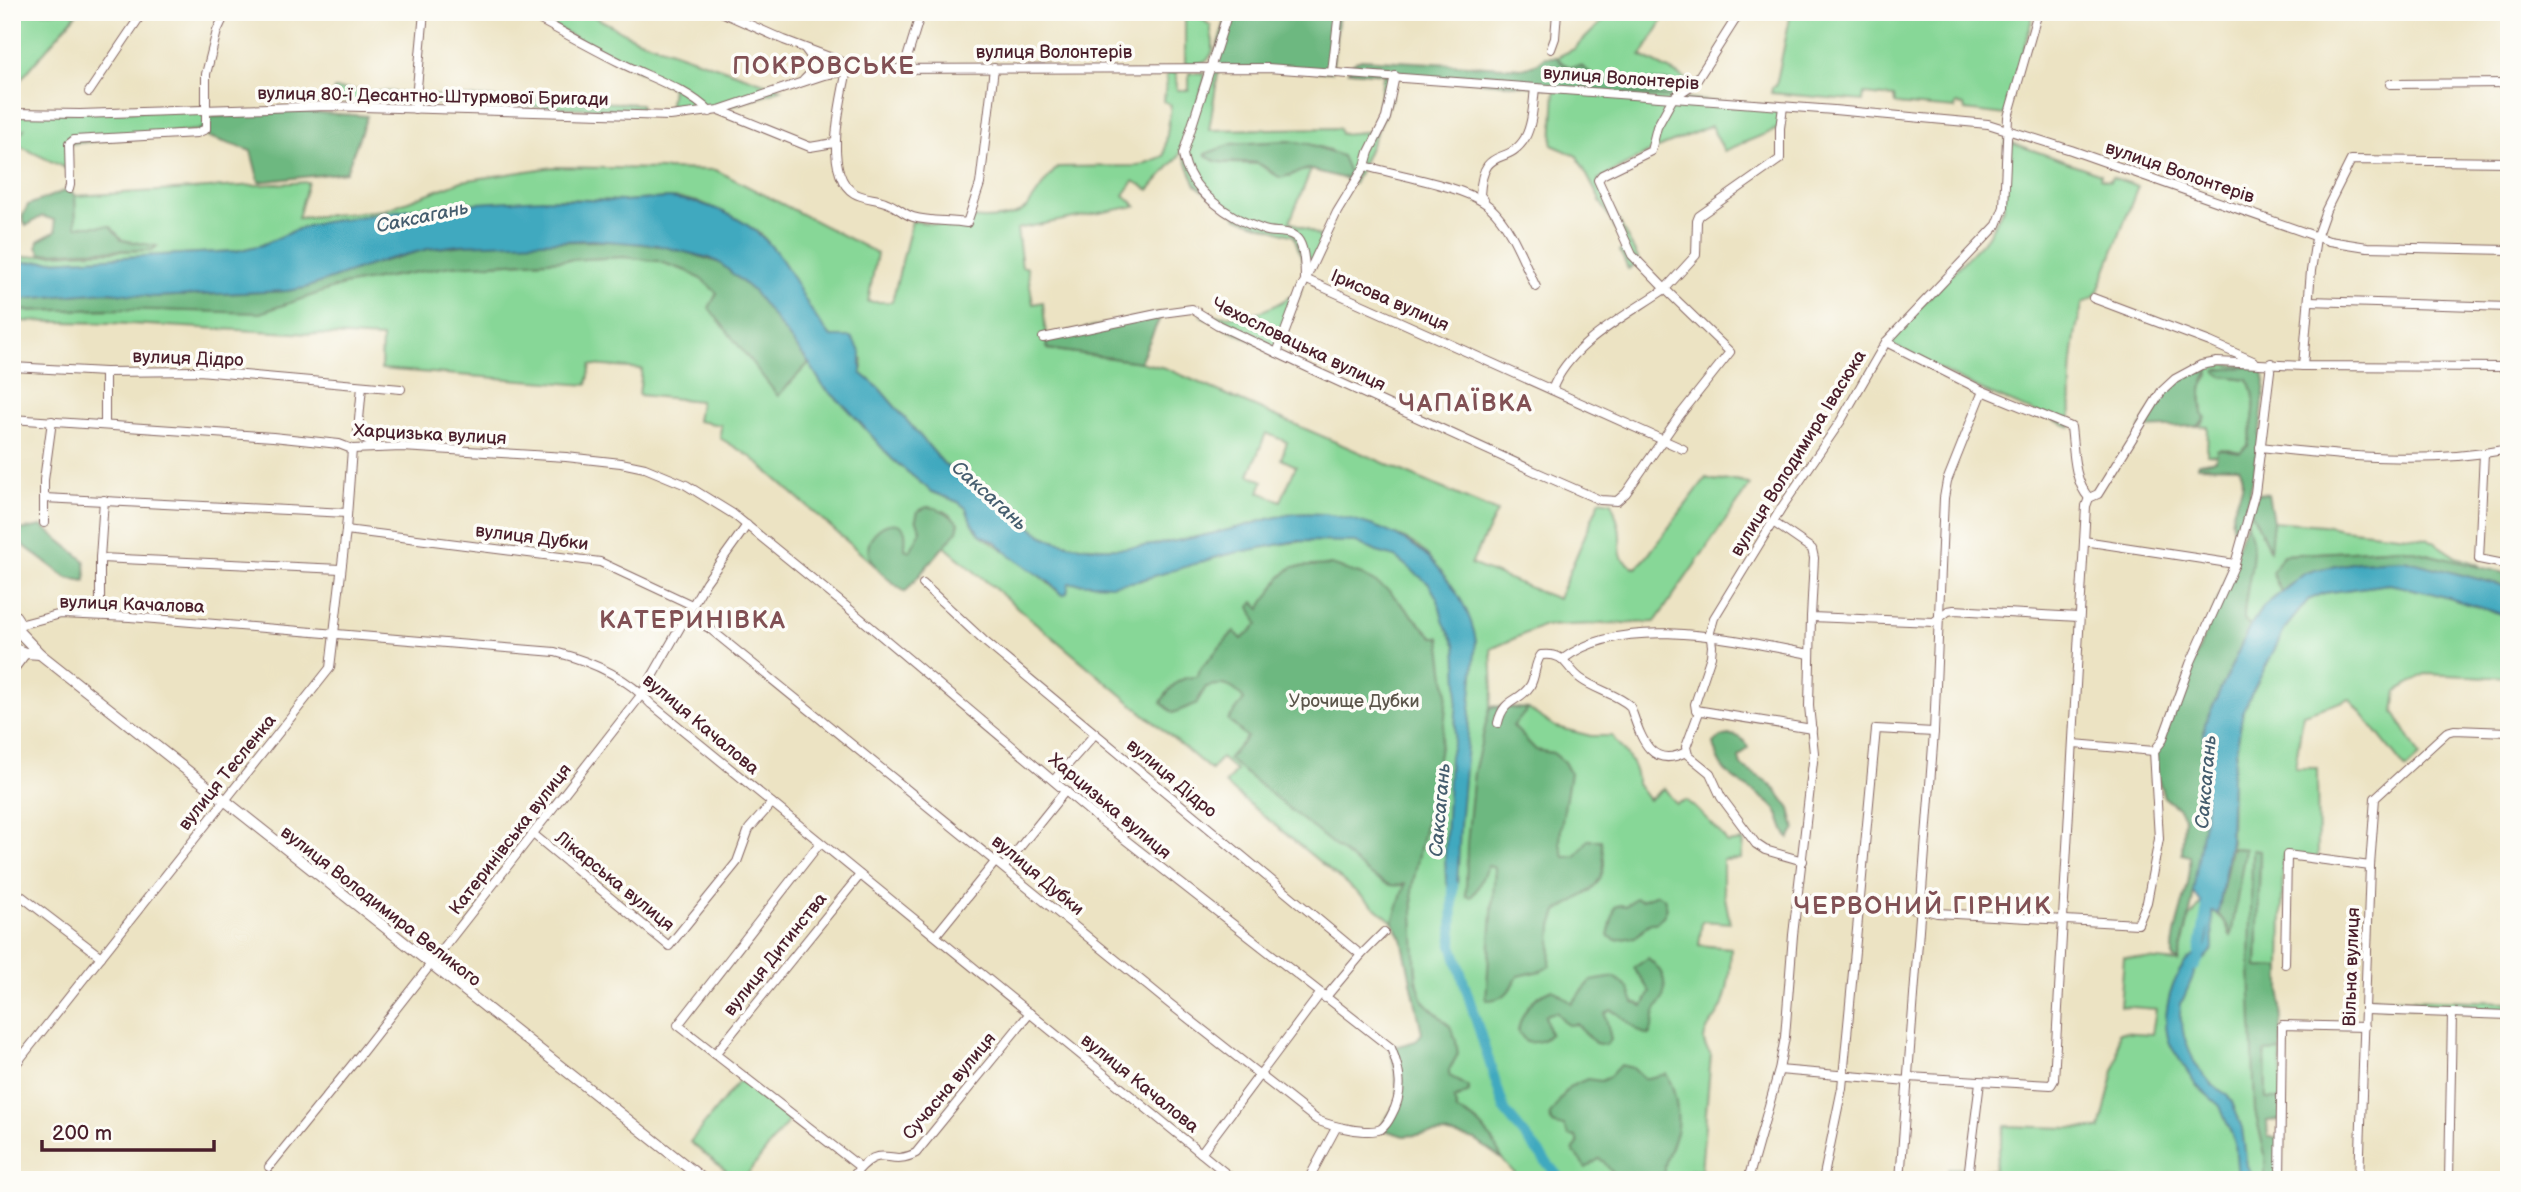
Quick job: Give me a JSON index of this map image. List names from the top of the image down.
{
  "streets": {
    "main road": ["вулиця Володимира Великого"],
    "street": [
      "вулиця Волонтерів",
      "вулиця 80-ї Десантно-Штурмової Бригади",
      "Ірисова вулиця",
      "Чехословацька вулиця",
      "вулиця Дідро",
      "Харцизька вулиця",
      "вулиця Володимира Івасюка",
      "вулиця Дубки",
      "вулиця Качалова",
      "вулиця Тесленка",
      "Катеринівська вулиця",
      "Лікарська вулиця",
      "вулиця Дитинства",
      "Вільна вулиця",
      "Сучасна вулиця"
    ]
  },
  "crossings": [
    ["вулиця Волонтерів", "вулиця 80-ї Десантно-Штурмової Бригади"],
    ["вулиця Волонтерів", "вулиця Володимира Івасюка"],
    ["Ірисова вулиця", "Чехословацька вулиця"],
    ["Харцизька вулиця", "вулиця Дубки"],
    ["Харцизька вулиця", "вулиця Тесленка"],
    ["вулиця Дубки", "вулиця Тесленка"],
    ["вулиця Качалова", "вулиця Тесленка"],
    ["вулиця Качалова", "Катеринівська вулиця"],
    ["вулиця Качалова", "Лікарська вулиця"],
    ["вулиця Качалова", "вулиця Володимира Великого"],
    ["вулиця Качалова", "вулиця Дитинства"],
    ["вулиця Качалова", "Сучасна вулиця"],
    ["вулиця Тесленка", "вулиця Володимира Великого"],
    ["Катеринівська вулиця", "Лікарська вулиця"],
    ["Катеринівська вулиця", "вулиця Володимира Великого"]
  ],
  "districts": [
    "ПОКРОВСЬКЕ",
    "ЧАПАЇВКА",
    "КАТЕРИНІВКА",
    "ЧЕРВОНИЙ ГІРНИК"
  ],
  "water": ["Саксагань"],
  "parks": ["Урочище Дубки"],
  "scale_bar": "200 m"
}
